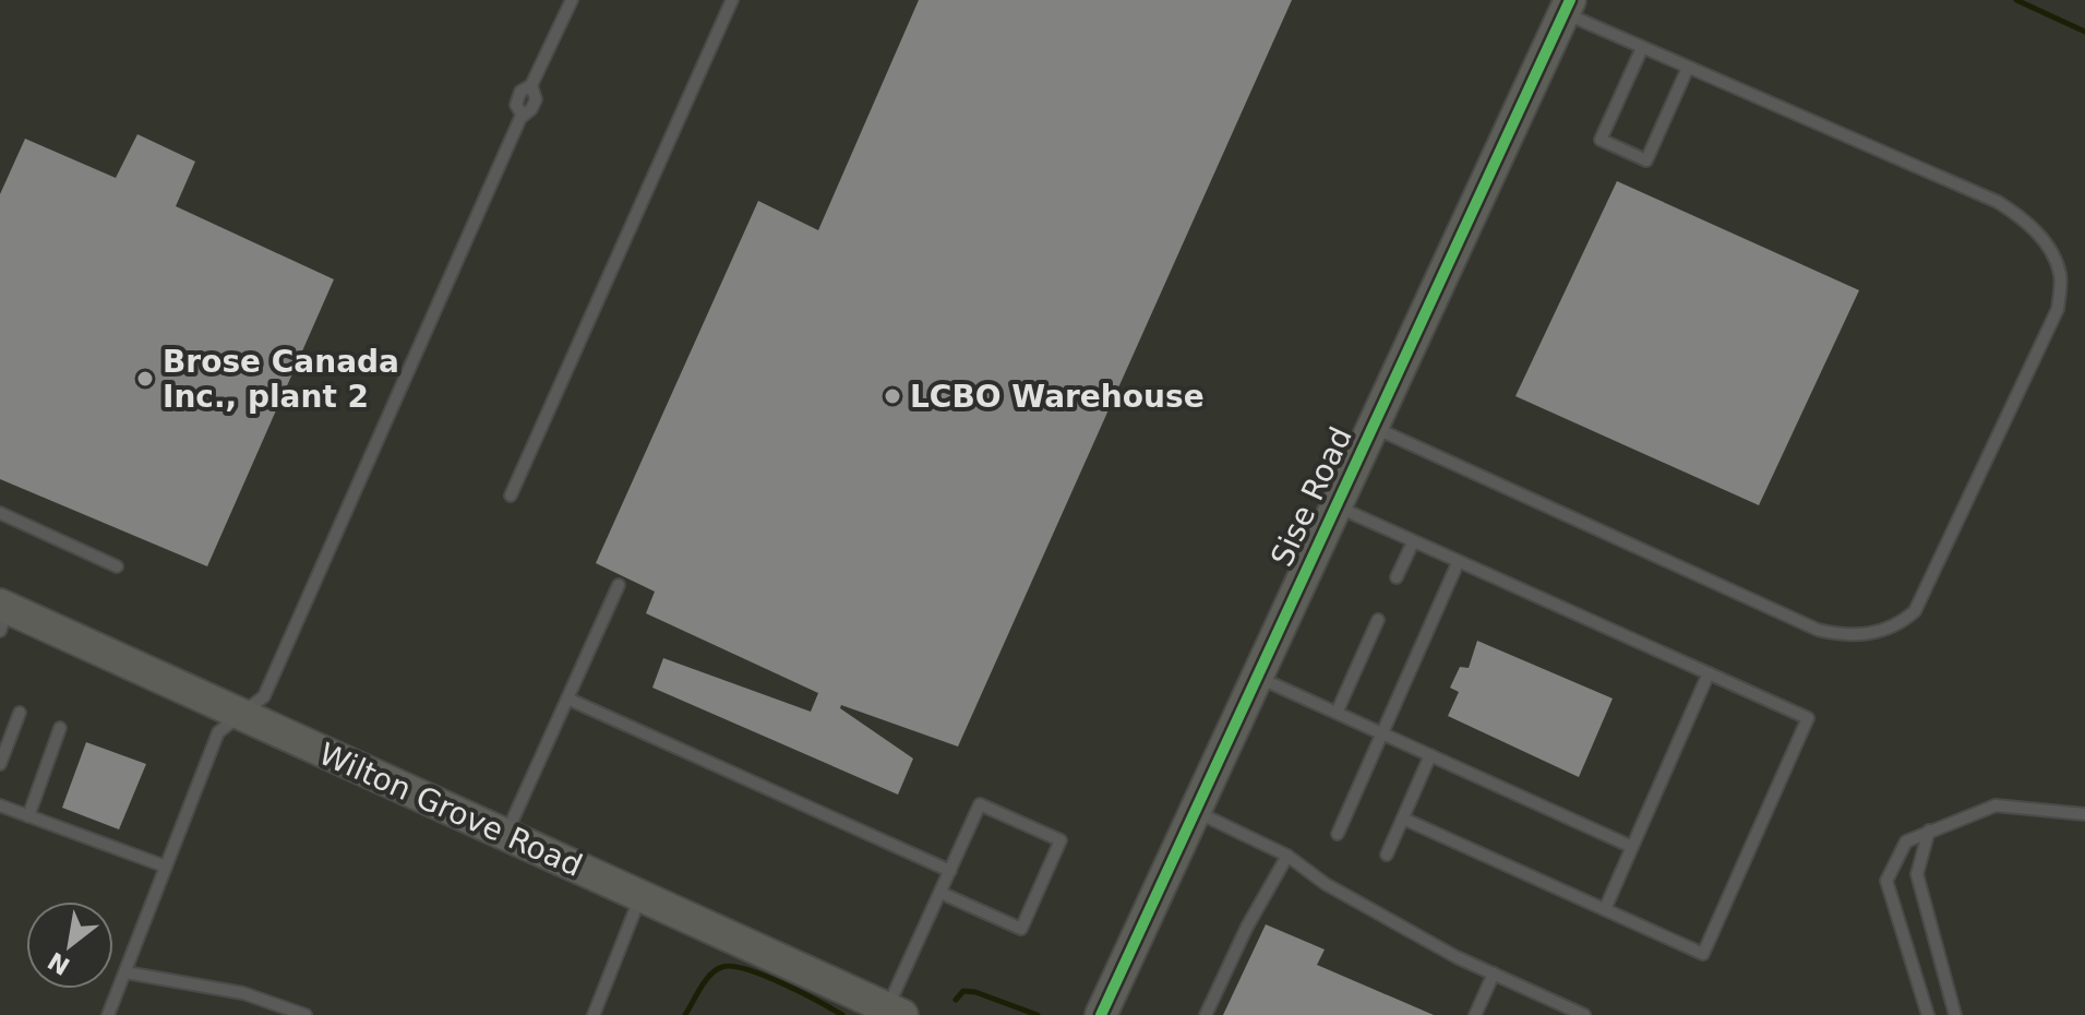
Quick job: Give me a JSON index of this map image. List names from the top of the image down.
{
  "streets": {
    "street": ["Sise Road", "Wilton Grove Road"]
  },
  "places": ["Brose Canada Inc., plant 2", "LCBO Warehouse"],
  "north": "bottom left"
}
